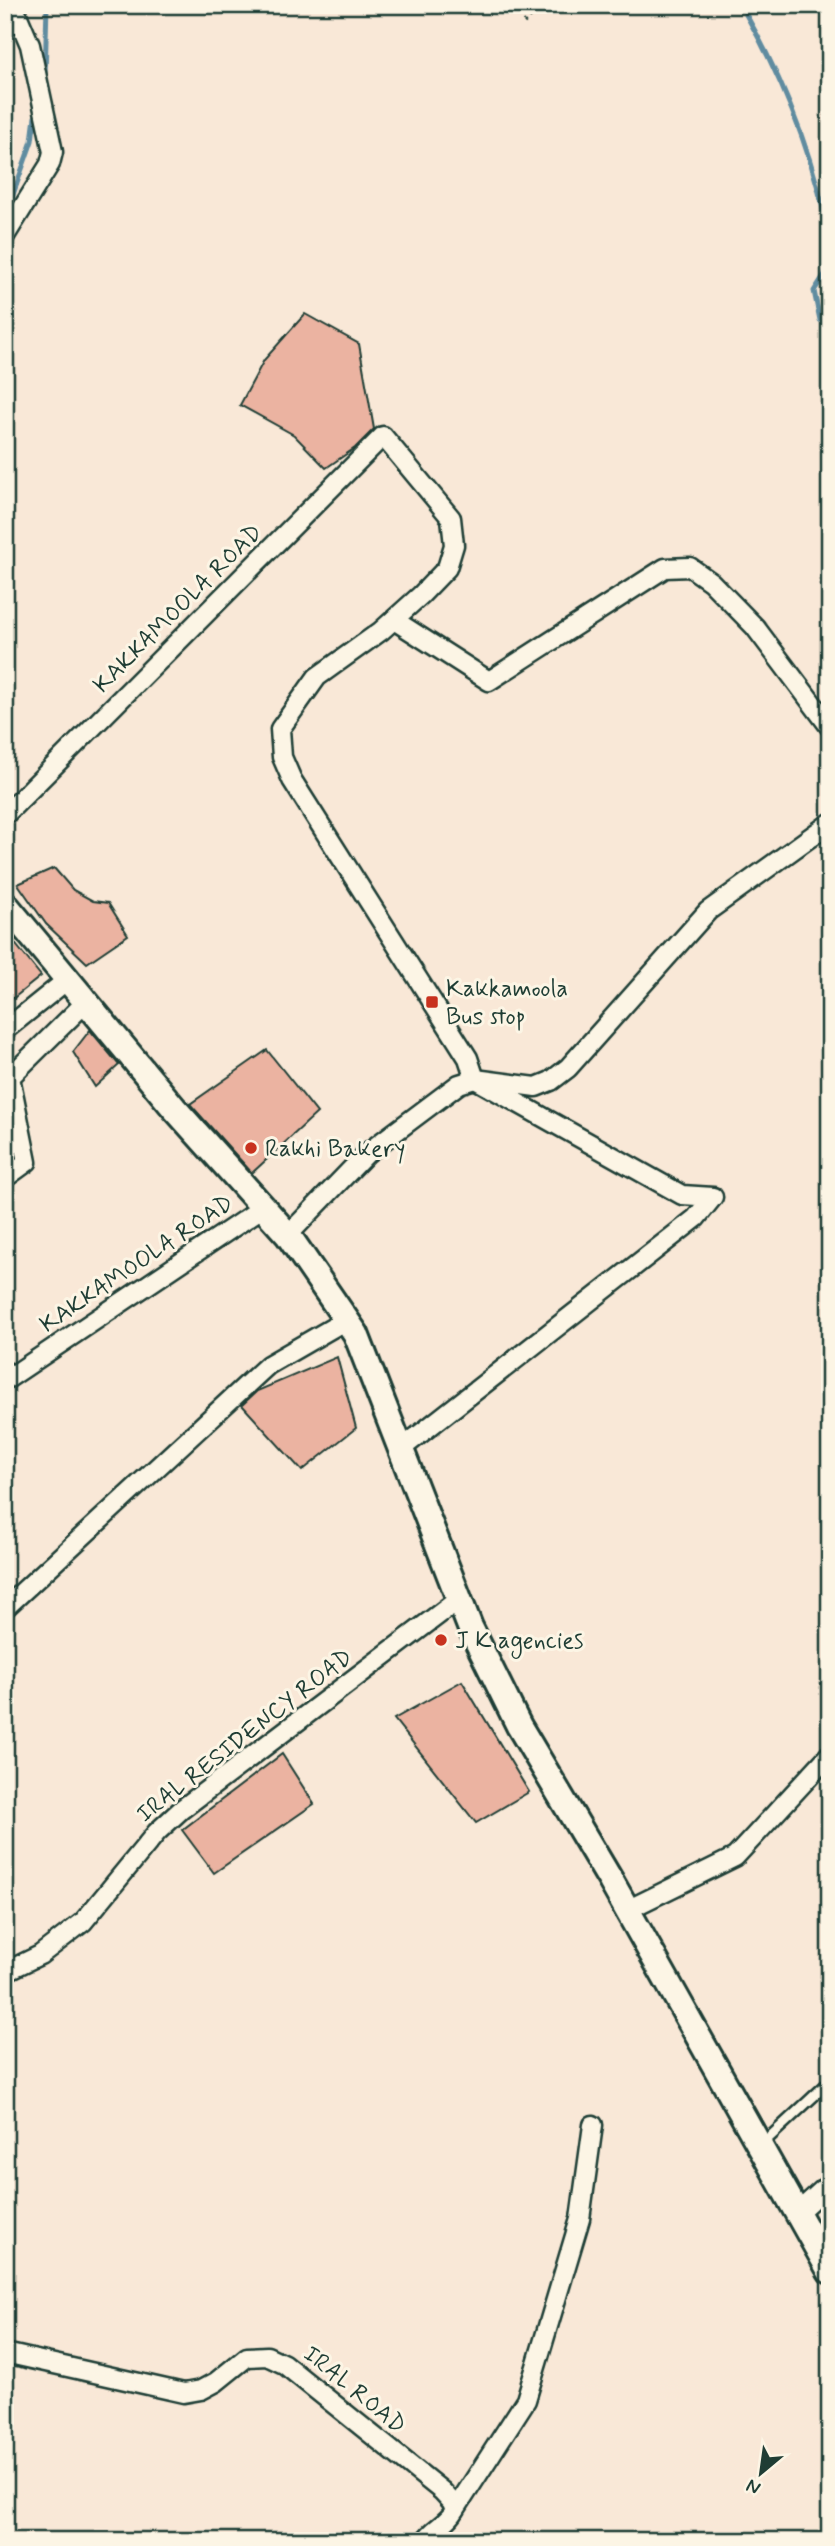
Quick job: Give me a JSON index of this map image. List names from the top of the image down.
{
  "streets": {
    "street": ["KAKKAMOOLA ROAD", "IRAL RESIDENCY ROAD", "IRAL ROAD"]
  },
  "places": {
    "transit": ["Kakkamoola Bus stop"],
    "other": ["Rakhi Bakery", "J K agencies"]
  },
  "north": "bottom left"
}
